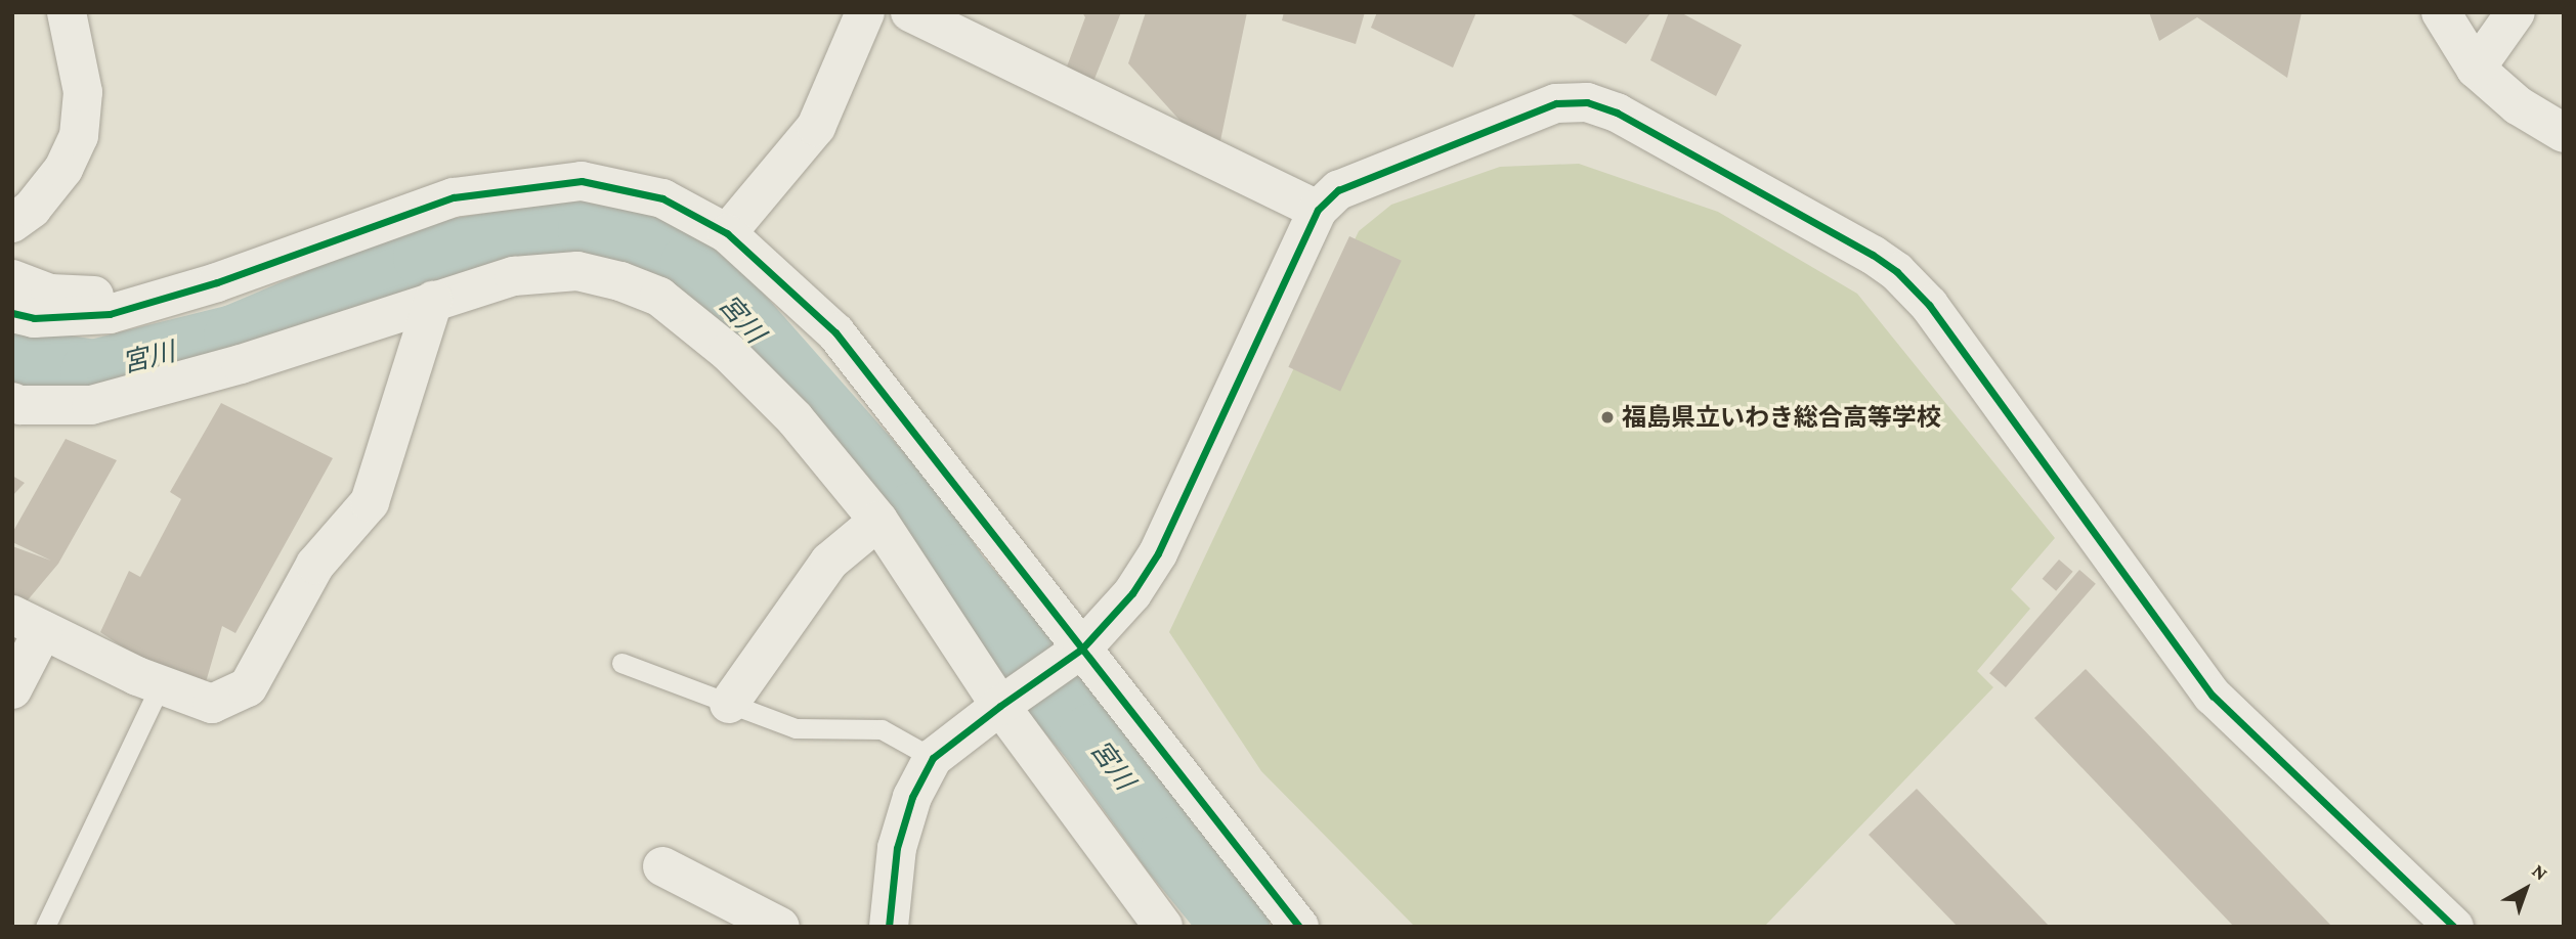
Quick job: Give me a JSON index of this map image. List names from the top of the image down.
{
  "water": ["宮川"],
  "places": ["福島県立いわき総合高等学校"],
  "north": "top right"
}
